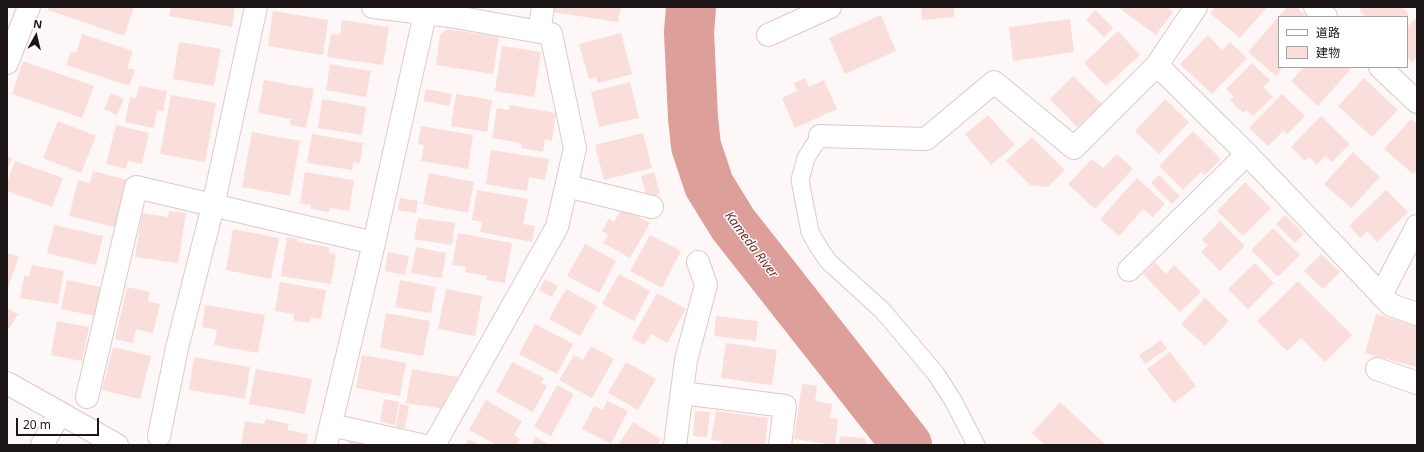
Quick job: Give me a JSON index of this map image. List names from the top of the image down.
{
  "water": ["Kameda River"],
  "legend": ["道路", "建物"],
  "scale_bar": "20 m",
  "north": "top"
}
